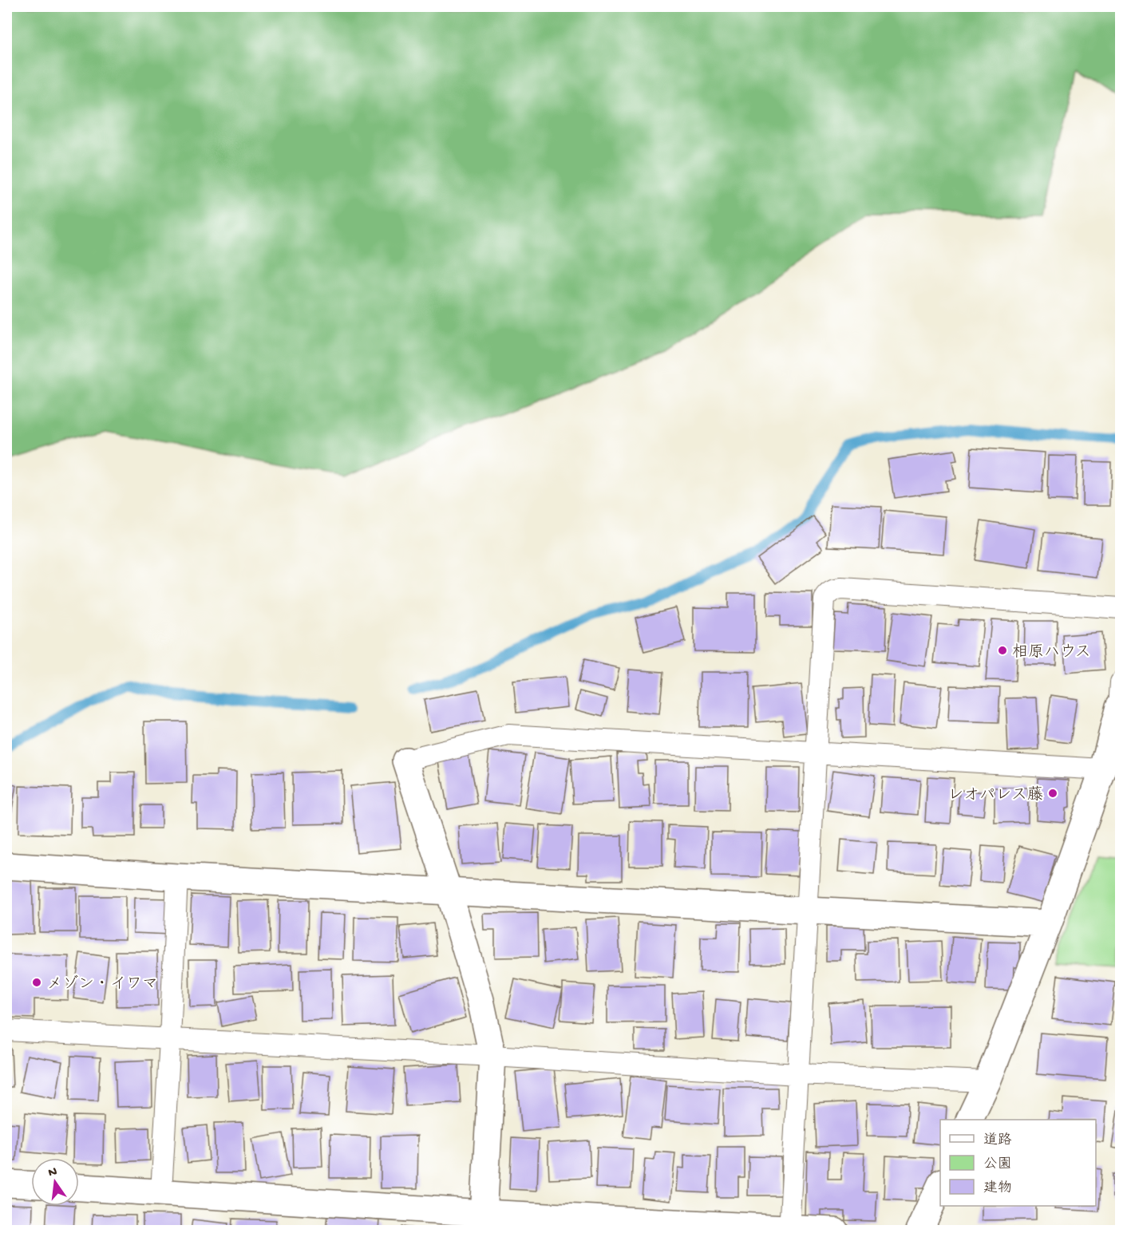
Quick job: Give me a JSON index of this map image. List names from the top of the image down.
{
  "places": ["相原ハウス", "レオパレス藤", "メゾン・イワマ"],
  "legend": ["道路", "公園", "建物"],
  "north": "top"
}
